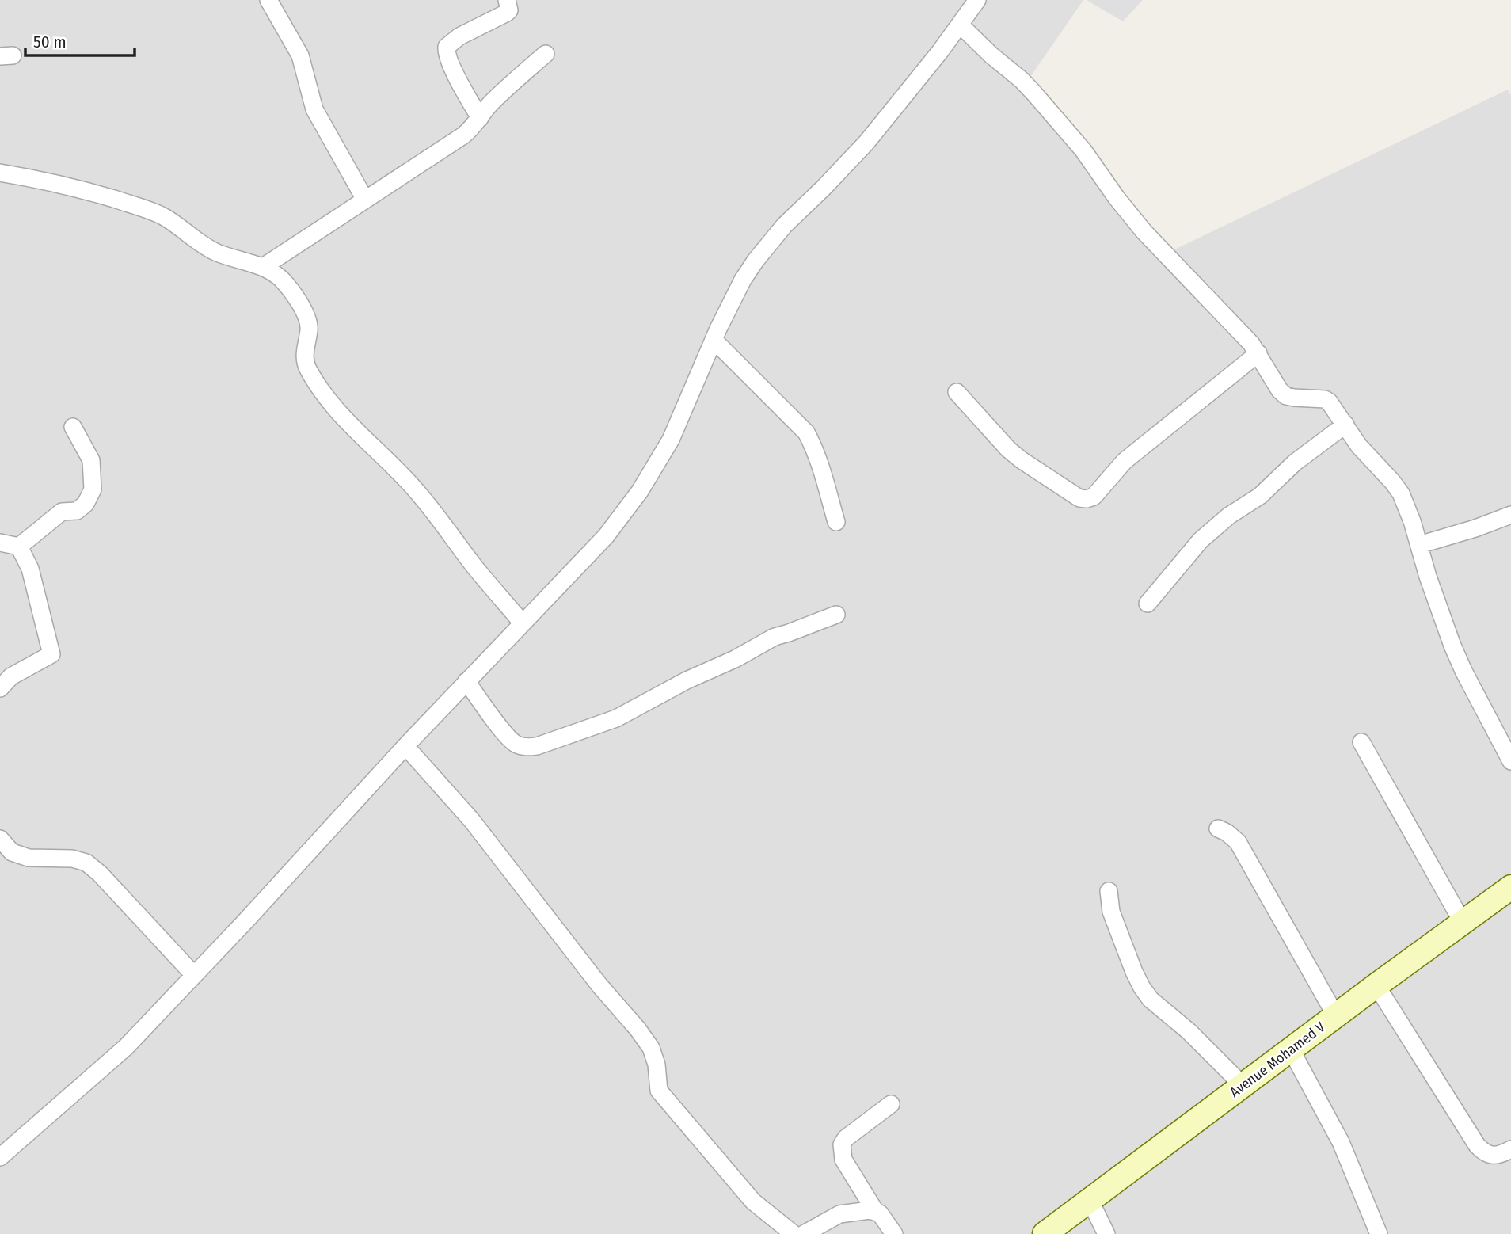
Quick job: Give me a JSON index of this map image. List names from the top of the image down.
{
  "streets": {
    "main road": ["Avenue Mohamed V"]
  },
  "scale_bar": "50 m"
}
